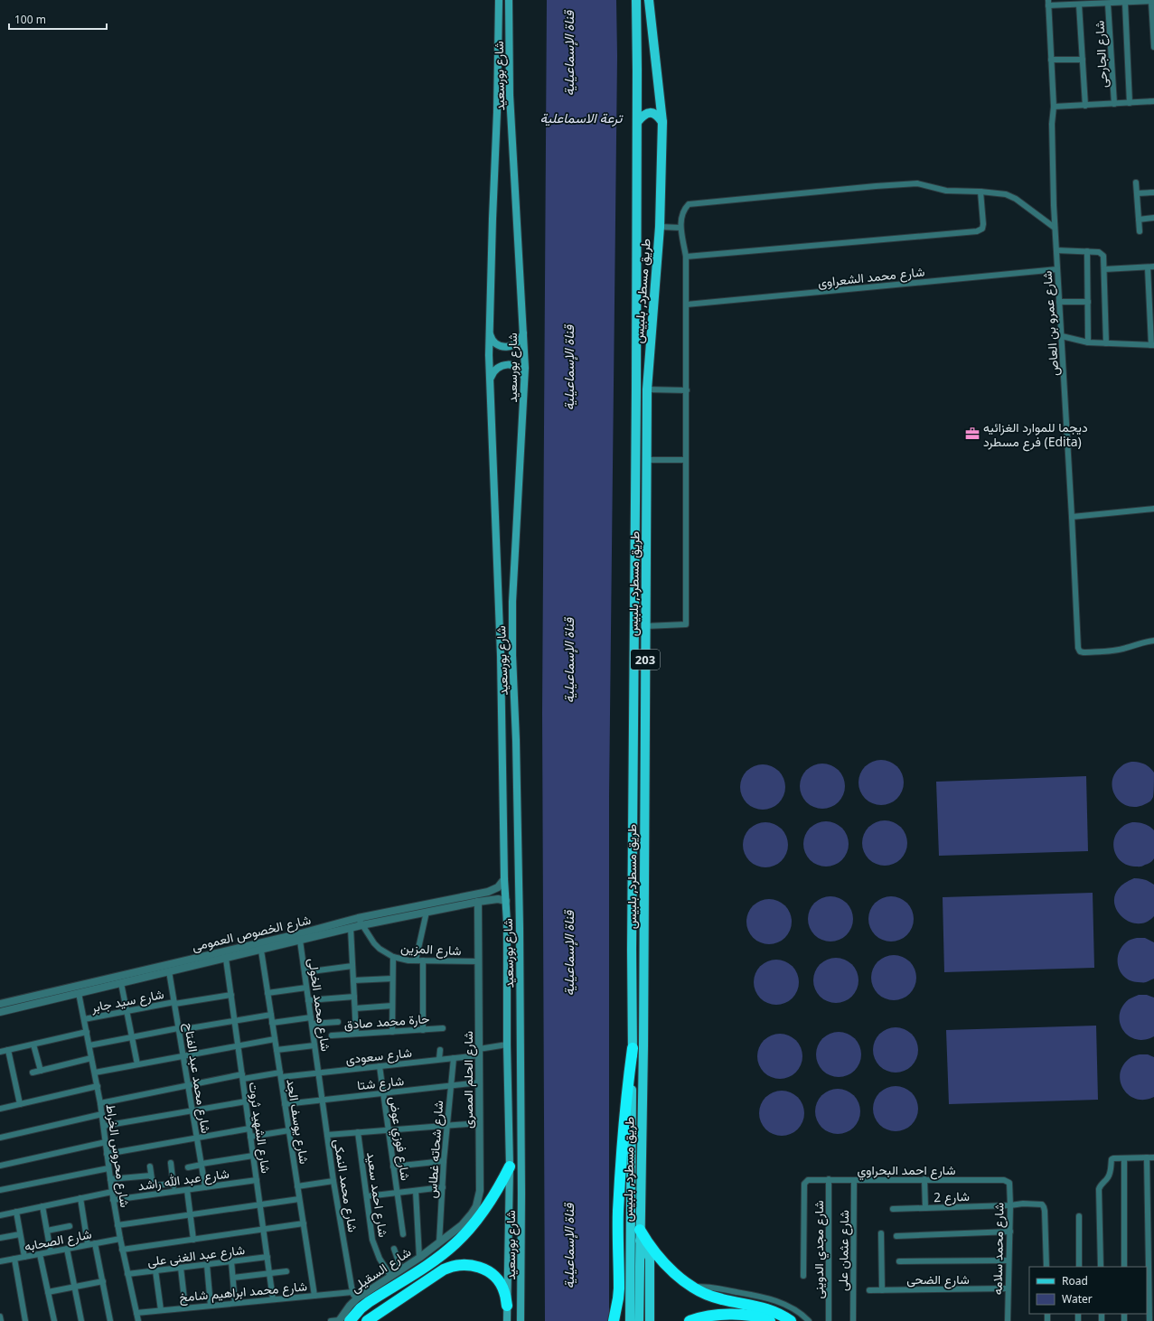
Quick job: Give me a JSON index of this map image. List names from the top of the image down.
{
  "streets": {
    "main road": ["شارع بورسعيد", "طريق مسطرد, بلبيس", "203"],
    "street": [
      "شارع الجارحى",
      "شارع محمد الشعراوى",
      "شارع عمرو بن العاص",
      "شارع الخصوص العمومى",
      "شارع المزين",
      "شارع سيد جابر",
      "شارع محمد الخولى",
      "حارة محمد صادق",
      "شارع سعودى",
      "شارع محمد عبد الفتاح",
      "شارع الحلم المصرى",
      "شارع شتا",
      "شارع يوسف الجد",
      "شارع الشهيد ثروت",
      "شارع فوزي عوض",
      "شارع شحاته غطاس",
      "شارع محروس الخراط",
      "شارع احمد البحراوي",
      "شارع عبد الله راشد",
      "شارع محمد النمكى",
      "شارع احمد سعيد",
      "شارع 2",
      "شارع الصحابه",
      "شارع محمد سلامه",
      "شارع مجدي الدوينى",
      "شارع عثمان على",
      "شارع عبد الغنى على",
      "شارع السقيلى",
      "شارع الضحى",
      "شارع محمد ابراهيم شامخ"
    ]
  },
  "crossings": [
    ["شارع بورسعيد", "شارع الخصوص العمومى"],
    ["شارع بورسعيد", "شارع سعودى"],
    ["شارع محمد الشعراوى", "شارع عمرو بن العاص"],
    ["شارع الخصوص العمومى", "شارع المزين"],
    ["شارع الخصوص العمومى", "شارع محمد الخولى"],
    ["شارع الخصوص العمومى", "شارع محمد عبد الفتاح"],
    ["شارع الخصوص العمومى", "شارع الحلم المصرى"],
    ["شارع الخصوص العمومى", "شارع يوسف الجد"],
    ["شارع الخصوص العمومى", "شارع الشهيد ثروت"],
    ["شارع الخصوص العمومى", "شارع محروس الخراط"],
    ["شارع المزين", "شارع الحلم المصرى"],
    ["شارع سيد جابر", "شارع محمد عبد الفتاح"],
    ["شارع سيد جابر", "شارع الشهيد ثروت"],
    ["شارع سيد جابر", "شارع محروس الخراط"],
    ["شارع محمد الخولى", "شارع سعودى"],
    ["شارع محمد الخولى", "شارع محمد النمكى"],
    ["شارع سعودى", "شارع محمد عبد الفتاح"],
    ["شارع سعودى", "شارع الحلم المصرى"],
    ["شارع سعودى", "شارع يوسف الجد"],
    ["شارع سعودى", "شارع الشهيد ثروت"],
    ["شارع سعودى", "شارع فوزي عوض"],
    ["شارع سعودى", "شارع شحاته غطاس"],
    ["شارع سعودى", "شارع محروس الخراط"],
    ["شارع سعودى", "شارع محمد النمكى"],
    ["شارع محمد عبد الفتاح", "شارع عبد الله راشد"],
    ["شارع الحلم المصرى", "شارع شتا"],
    ["شارع الحلم المصرى", "شارع شحاته غطاس"],
    ["شارع الحلم المصرى", "شارع السقيلى"],
    ["شارع شتا", "شارع يوسف الجد"],
    ["شارع شتا", "شارع فوزي عوض"],
    ["شارع شتا", "شارع شحاته غطاس"],
    ["شارع شتا", "شارع محمد النمكى"],
    ["شارع يوسف الجد", "شارع محمد ابراهيم شامخ"],
    ["شارع الشهيد ثروت", "شارع عبد الله راشد"],
    ["شارع الشهيد ثروت", "شارع عبد الغنى على"],
    ["شارع الشهيد ثروت", "شارع محمد ابراهيم شامخ"],
    ["شارع شحاته غطاس", "شارع السقيلى"],
    ["شارع محروس الخراط", "شارع عبد الله راشد"],
    ["شارع محروس الخراط", "شارع الصحابه"],
    ["شارع محروس الخراط", "شارع عبد الغنى على"],
    ["شارع محروس الخراط", "شارع محمد ابراهيم شامخ"],
    ["شارع احمد البحراوي", "شارع محمد سلامه"],
    ["شارع احمد البحراوي", "شارع مجدي الدوينى"],
    ["شارع احمد البحراوي", "شارع عثمان على"],
    ["شارع محمد النمكى", "شارع السقيلى"],
    ["شارع محمد النمكى", "شارع محمد ابراهيم شامخ"],
    ["شارع احمد سعيد", "شارع السقيلى"],
    ["شارع 2", "شارع محمد سلامه"],
    ["شارع محمد سلامه", "شارع الضحى"]
  ],
  "water": ["قناة الإسماعيلية", "ترعة الاسماعلية"],
  "places": {
    "office": ["ديجما للموارد الغزائيه فرع مسطرد (Edita)"]
  },
  "legend": ["Road", "Water"],
  "scale_bar": "100 m"
}
